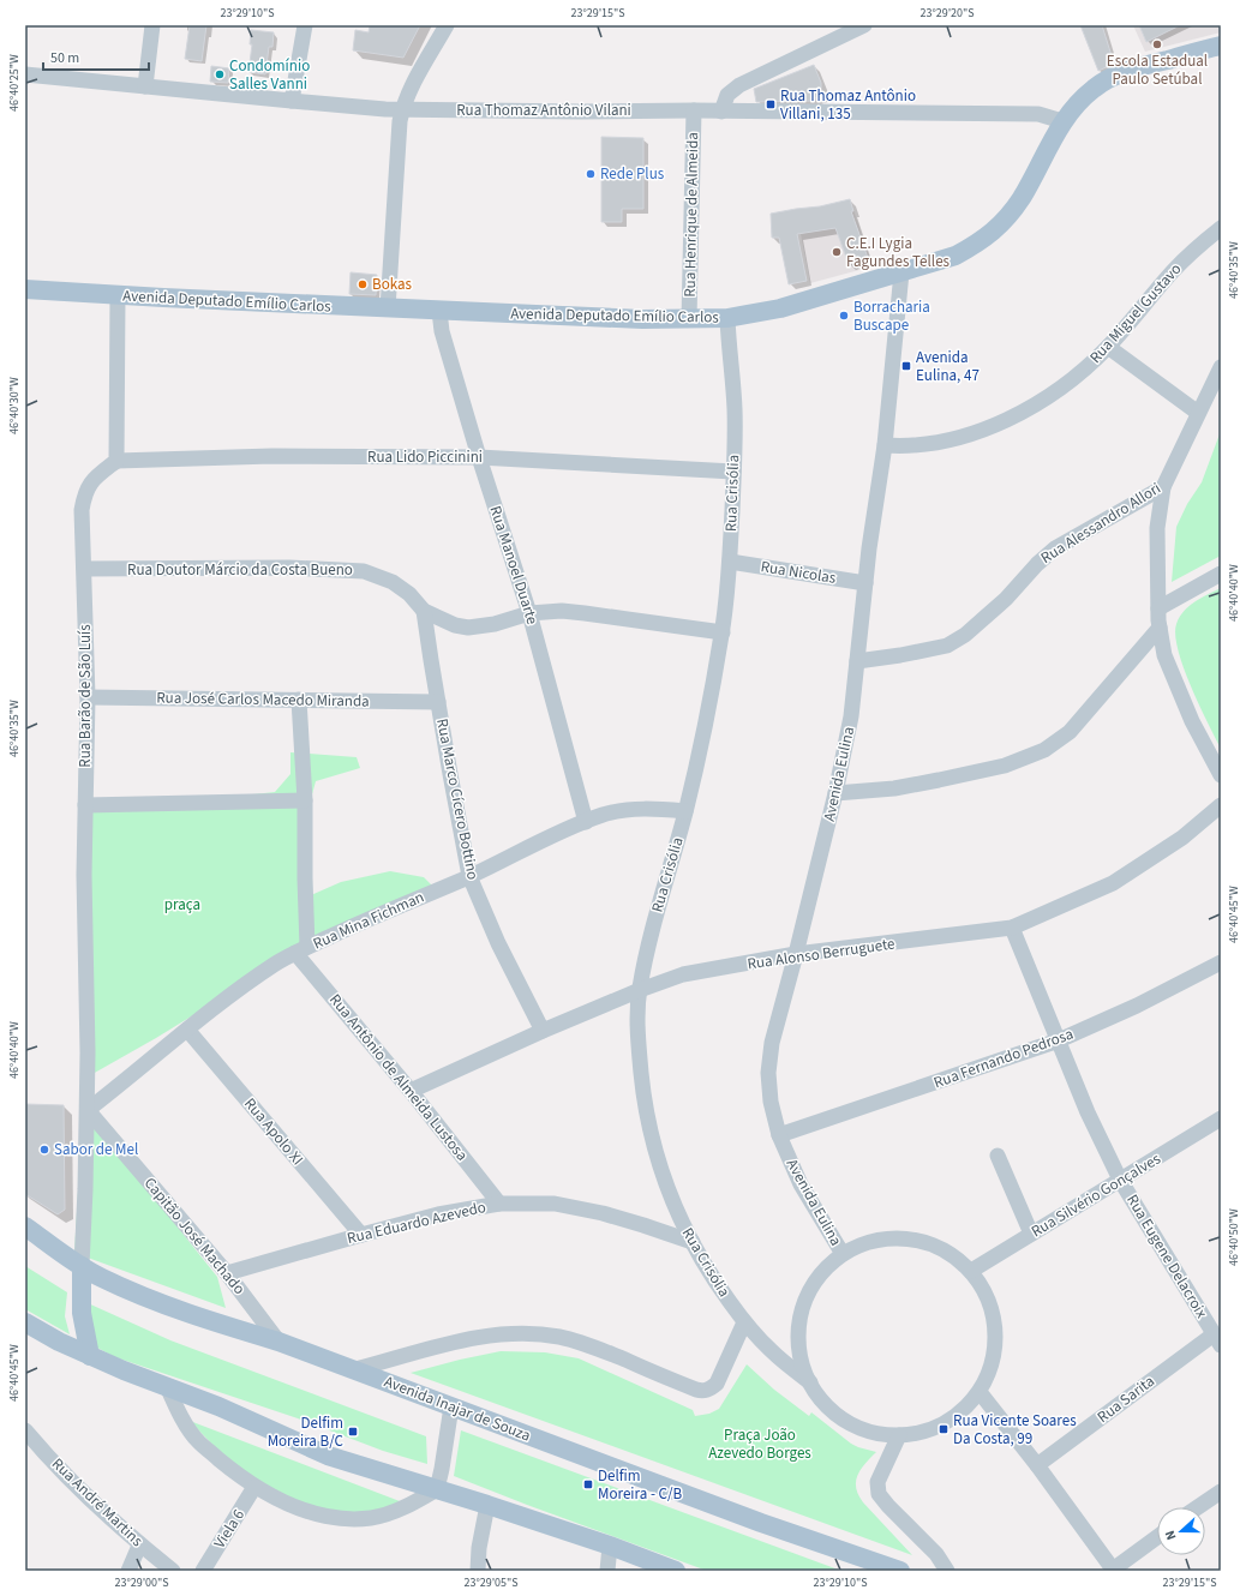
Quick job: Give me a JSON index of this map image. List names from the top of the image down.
{
  "streets": {
    "main road": ["Avenida Deputado Emílio Carlos", "Avenida Inajar de Souza"],
    "street": [
      "Rua Thomaz Antônio Vilani",
      "Rua Henrique de Almeida",
      "Rua Miguel Gustavo",
      "Rua Lido Piccinini",
      "Rua Crisólia",
      "Rua Alessandro Allori",
      "Rua Manoel Duarte",
      "Rua Doutor Márcio da Costa Bueno",
      "Rua Nicolas",
      "Rua Barão de São Luís",
      "Rua José Carlos Macedo Miranda",
      "Avenida Eulina",
      "Rua Marco Cícero Bottino",
      "Rua Mina Fichman",
      "Rua Alonso Berruguete",
      "Rua Fernando Pedrosa",
      "Rua Antônio de Almeida Lustosa",
      "Rua Apolo XI",
      "Rua Silvério Gonçalves",
      "Rua Eduardo Azevedo",
      "Capitão José Machado",
      "Rua Eugene Delacroix",
      "Rua Sarita",
      "Rua André Martins",
      "Viela 6"
    ]
  },
  "crossings": [
    ["Rua Thomaz Antônio Vilani", "Rua Henrique de Almeida"],
    ["Rua Thomaz Antônio Vilani", "Avenida Deputado Emílio Carlos"],
    ["Rua Henrique de Almeida", "Avenida Deputado Emílio Carlos"],
    ["Avenida Deputado Emílio Carlos", "Rua Crisólia"],
    ["Avenida Deputado Emílio Carlos", "Rua Manoel Duarte"],
    ["Avenida Deputado Emílio Carlos", "Avenida Eulina"],
    ["Rua Miguel Gustavo", "Avenida Eulina"],
    ["Rua Lido Piccinini", "Rua Crisólia"],
    ["Rua Lido Piccinini", "Rua Manoel Duarte"],
    ["Rua Lido Piccinini", "Rua Barão de São Luís"],
    ["Rua Crisólia", "Rua Doutor Márcio da Costa Bueno"],
    ["Rua Crisólia", "Rua Nicolas"],
    ["Rua Crisólia", "Rua Mina Fichman"],
    ["Rua Crisólia", "Rua Alonso Berruguete"],
    ["Rua Crisólia", "Rua Eduardo Azevedo"],
    ["Rua Alessandro Allori", "Avenida Eulina"],
    ["Rua Manoel Duarte", "Rua Doutor Márcio da Costa Bueno"],
    ["Rua Manoel Duarte", "Rua Mina Fichman"],
    ["Rua Doutor Márcio da Costa Bueno", "Rua Barão de São Luís"],
    ["Rua Doutor Márcio da Costa Bueno", "Rua Marco Cícero Bottino"],
    ["Rua Nicolas", "Avenida Eulina"],
    ["Rua Barão de São Luís", "Rua José Carlos Macedo Miranda"],
    ["Rua Barão de São Luís", "Rua Mina Fichman"],
    ["Rua Barão de São Luís", "Capitão José Machado"],
    ["Rua Barão de São Luís", "Avenida Inajar de Souza"],
    ["Rua José Carlos Macedo Miranda", "Rua Marco Cícero Bottino"],
    ["Avenida Eulina", "Rua Alonso Berruguete"],
    ["Avenida Eulina", "Rua Fernando Pedrosa"],
    ["Rua Marco Cícero Bottino", "Rua Mina Fichman"],
    ["Rua Marco Cícero Bottino", "Rua Alonso Berruguete"],
    ["Rua Mina Fichman", "Rua Antônio de Almeida Lustosa"],
    ["Rua Mina Fichman", "Rua Apolo XI"],
    ["Rua Mina Fichman", "Capitão José Machado"],
    ["Rua Alonso Berruguete", "Rua Antônio de Almeida Lustosa"],
    ["Rua Alonso Berruguete", "Rua Eugene Delacroix"],
    ["Rua Fernando Pedrosa", "Rua Eugene Delacroix"],
    ["Rua Antônio de Almeida Lustosa", "Rua Eduardo Azevedo"],
    ["Rua Apolo XI", "Rua Eduardo Azevedo"],
    ["Rua Silvério Gonçalves", "Rua Eugene Delacroix"],
    ["Rua Eduardo Azevedo", "Capitão José Machado"],
    ["Capitão José Machado", "Avenida Inajar de Souza"],
    ["Rua Eugene Delacroix", "Rua Sarita"]
  ],
  "parks": ["praça", "Praça João Azevedo Borges"],
  "places": {
    "other": [
      "Escola Estadual Paulo Setúbal",
      "Condomínio Salles Vanni",
      "Rede Plus",
      "C.E.I Lygia Fagundes Telles",
      "Bokas",
      "Borracharia Buscape",
      "Sabor de Mel"
    ],
    "transit": [
      "Rua Thomaz Antônio Villani, 135",
      "Avenida Eulina, 47",
      "Rua Vicente Soares Da Costa, 99",
      "Delfim Moreira B/C",
      "Delfim Moreira - C/B"
    ]
  },
  "scale_bar": "50 m",
  "north": "left",
  "coordinates": [
    "23°29'10\"S",
    "23°29'15\"S",
    "23°29'20\"S",
    "46°40'25\"W",
    "46°40'35\"W",
    "46°40'30\"W",
    "46°40'40\"W",
    "46°40'45\"W",
    "46°40'50\"W",
    "23°29'00\"S",
    "23°29'05\"S"
  ]
}
